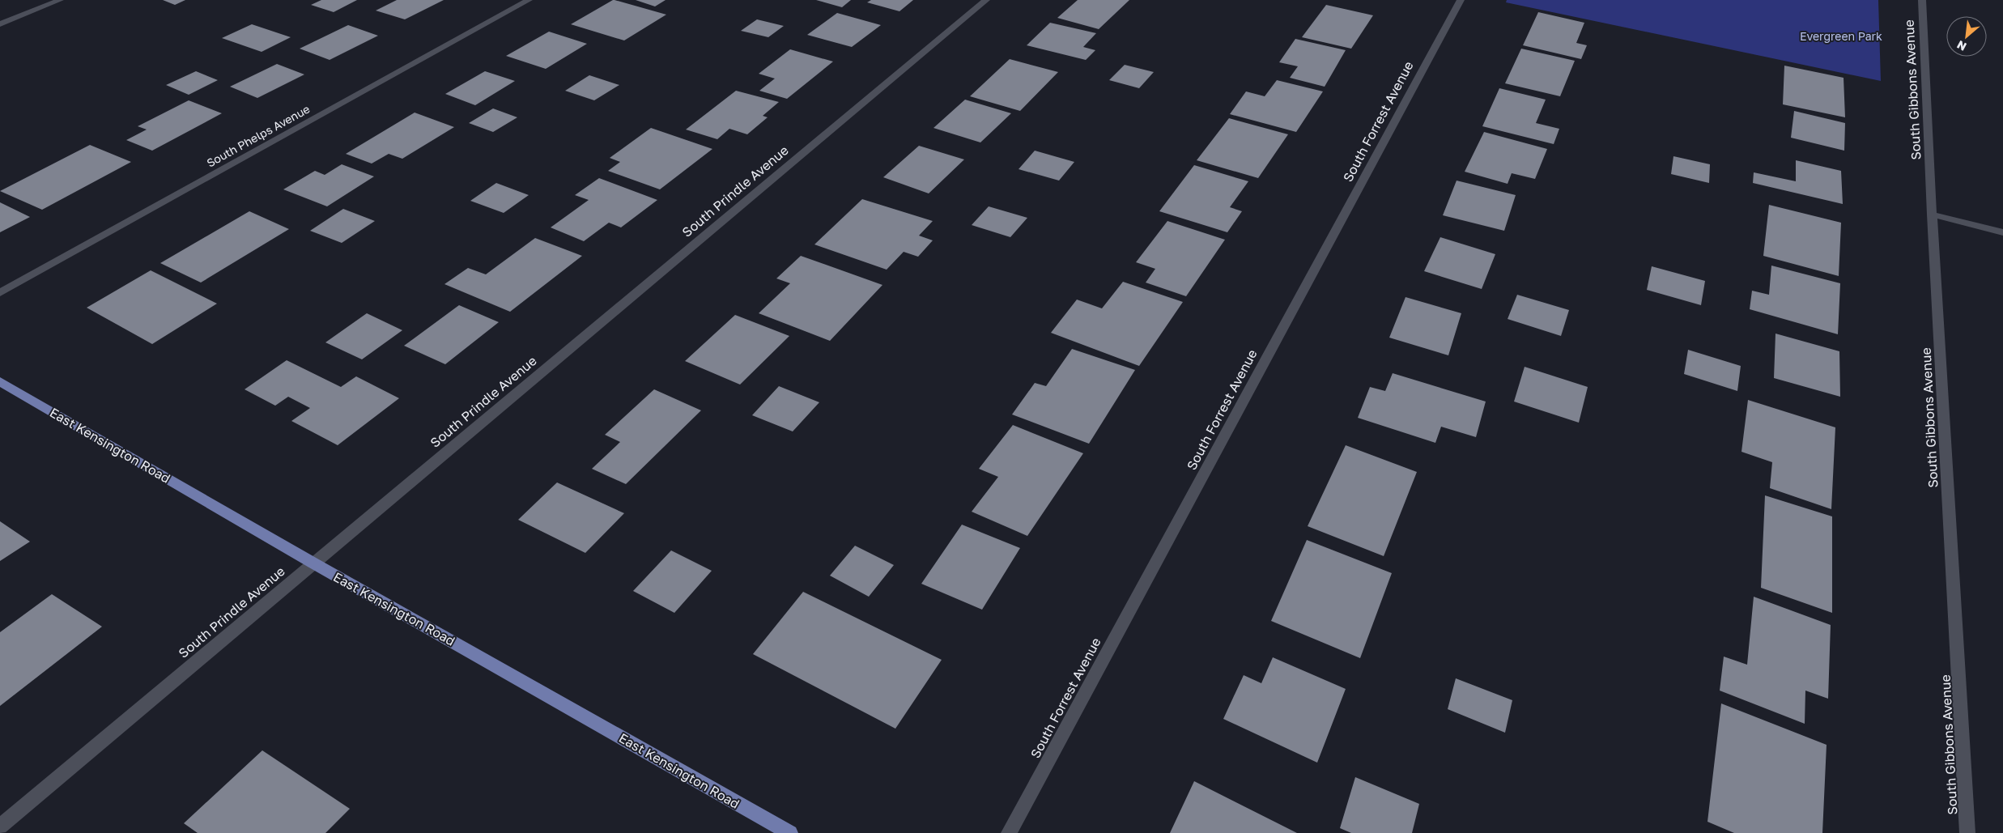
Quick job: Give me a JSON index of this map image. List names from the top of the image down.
{
  "streets": {
    "main road": ["East Kensington Road"],
    "street": [
      "South Gibbons Avenue",
      "South Forrest Avenue",
      "South Phelps Avenue",
      "South Prindle Avenue"
    ]
  },
  "crossings": [
    ["South Prindle Avenue", "East Kensington Road"]
  ],
  "parks": ["Evergreen Park"],
  "north": "bottom left"
}
